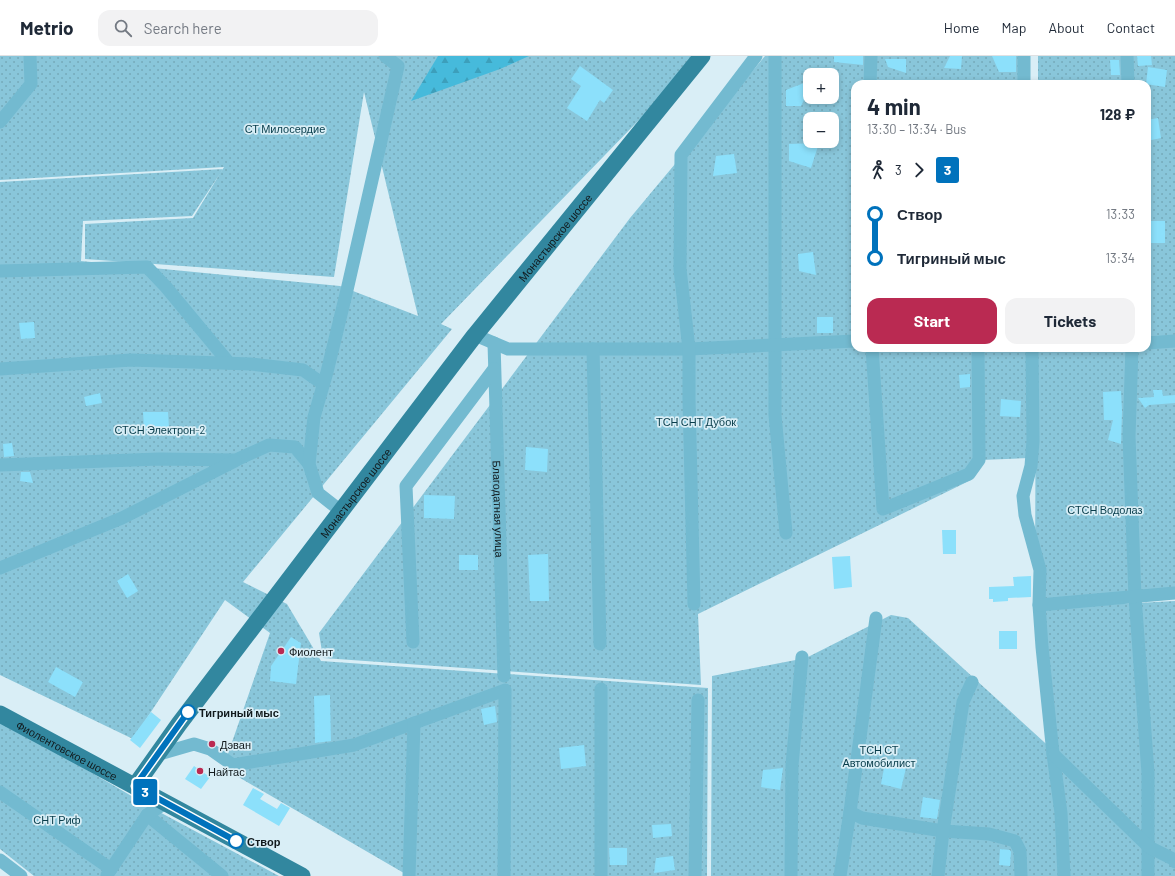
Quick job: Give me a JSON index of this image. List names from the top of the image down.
{
  "streets": {
    "main road": ["Монастырское шоссе", "Фиолентовское шоссе"],
    "street": ["Благодатная улица"]
  },
  "crossings": [
    ["Монастырское шоссе", "Фиолентовское шоссе"]
  ],
  "parks": [
    "СТ Милосердие",
    "ТСН СНТ Дубок",
    "СТСН Электрон-2",
    "СТСН Водолаз",
    "ТСН СТ Автомобилист",
    "СНТ Риф"
  ],
  "places": [
    "Фиолент",
    "Тигриный мыс",
    "Дэван",
    "Найтас",
    "Створ"
  ],
  "lines": ["bus line 3"],
  "page": {
    "header": "Metrio",
    "search": "Search here",
    "nav": [
      "Home",
      "Map",
      "About",
      "Contact"
    ],
    "on_map": "3",
    "map_buttons": ["+", "−"],
    "heading": ["4 min", "13:30 – 13:34 · Bus", "128 ₽"],
    "legs": ["3", "3"],
    "list": [
      {
        "name": "Створ",
        "value": "13:33"
      },
      {
        "name": "Тигриный мыс",
        "value": "13:34"
      }
    ],
    "buttons": ["Start", "Tickets"]
  }
}
